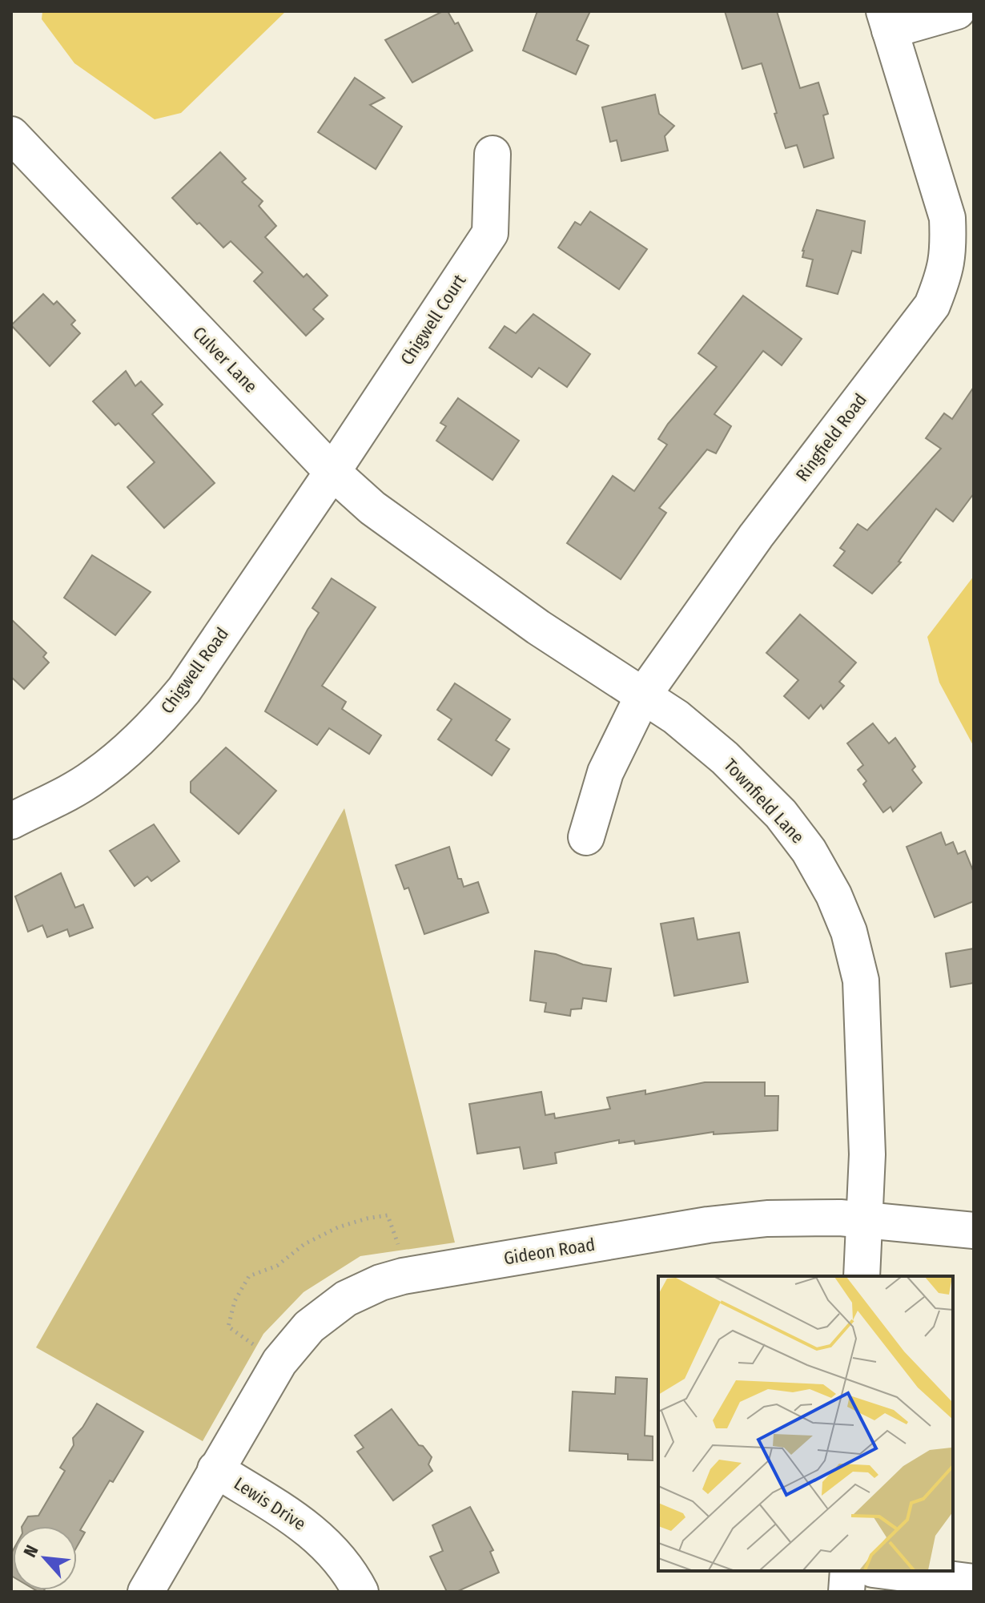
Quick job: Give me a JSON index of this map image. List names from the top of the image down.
{
  "streets": {
    "street": [
      "Chigwell Court",
      "Culver Lane",
      "Ringfield Road",
      "Chigwell Road",
      "Townfield Lane",
      "Gideon Road",
      "Lewis Drive"
    ]
  },
  "crossings": [
    ["Chigwell Court", "Culver Lane"],
    ["Chigwell Court", "Chigwell Road"],
    ["Culver Lane", "Chigwell Road"],
    ["Culver Lane", "Townfield Lane"],
    ["Ringfield Road", "Townfield Lane"],
    ["Townfield Lane", "Gideon Road"],
    ["Gideon Road", "Lewis Drive"]
  ],
  "north": "top left"
}
